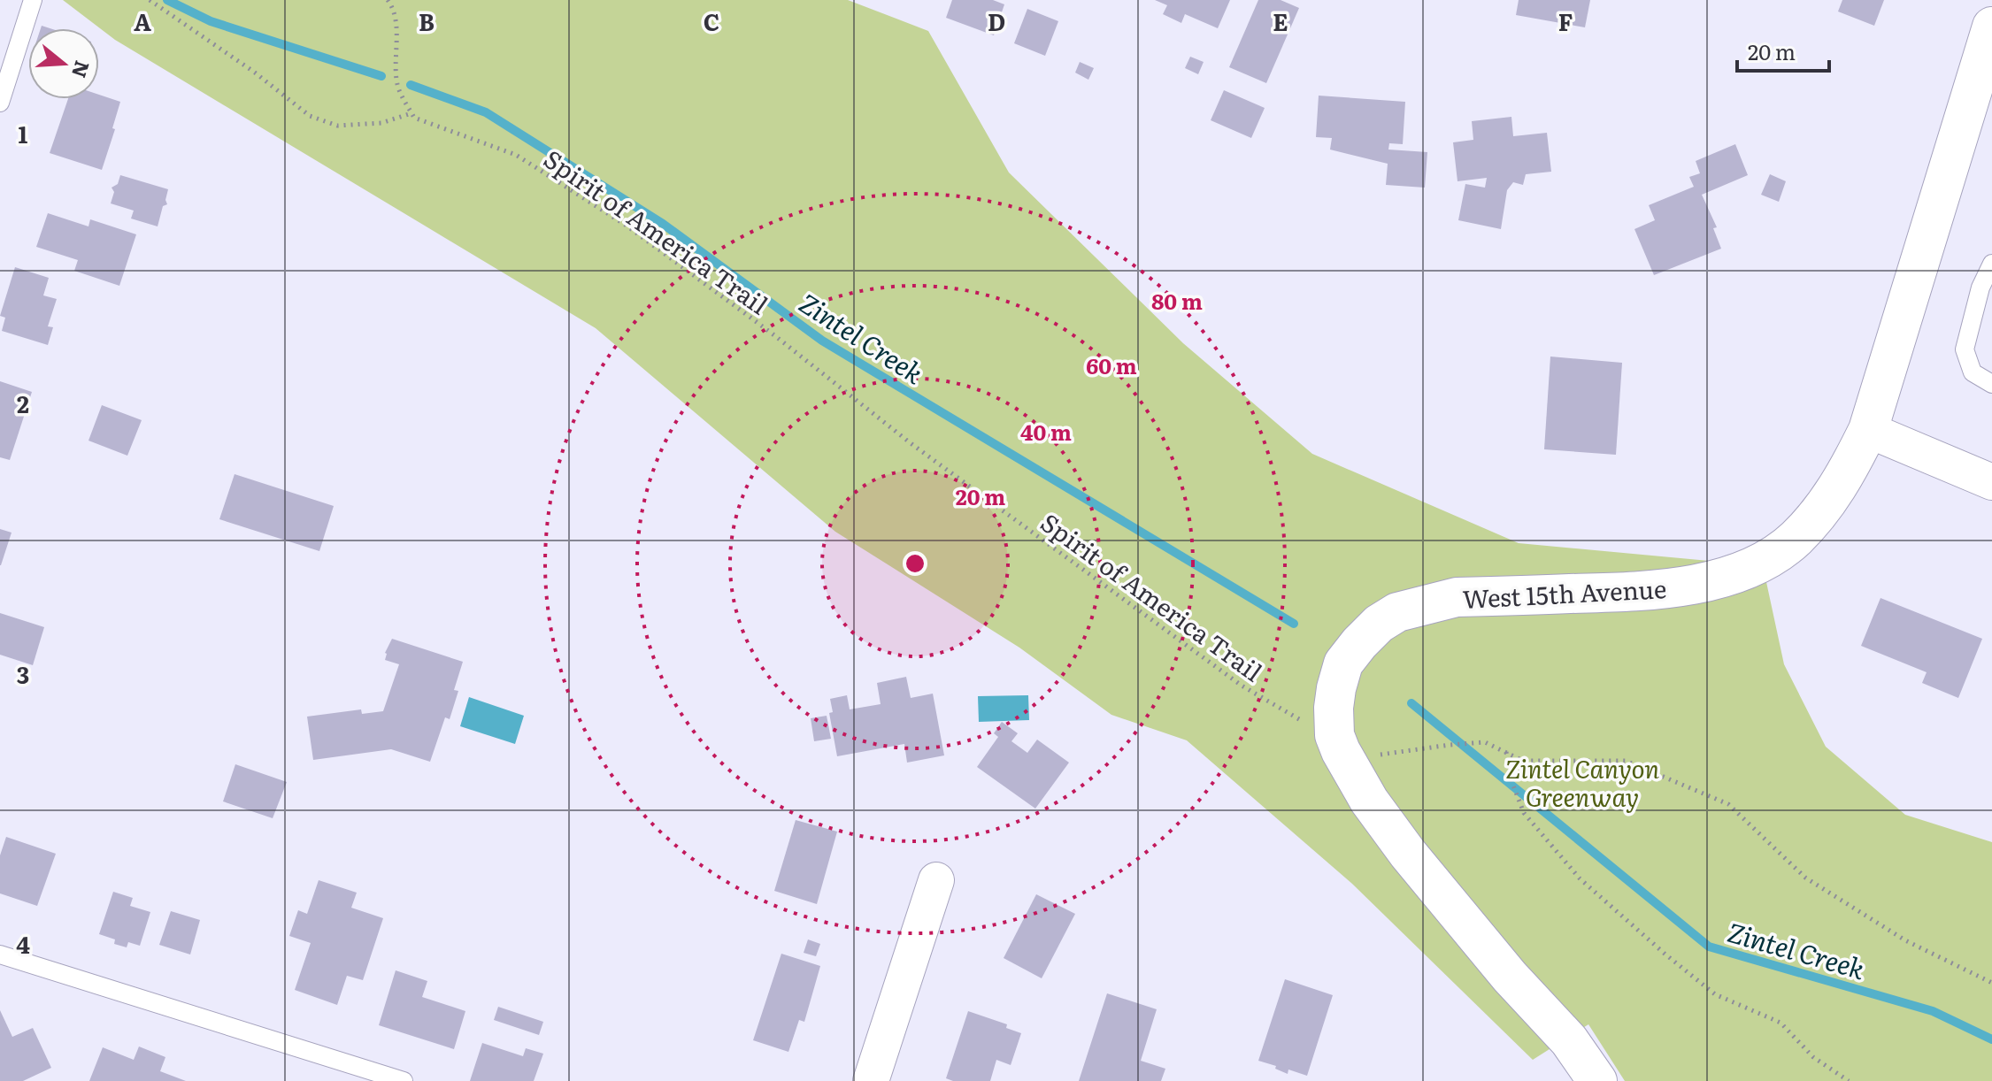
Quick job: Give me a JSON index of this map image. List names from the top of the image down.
{
  "streets": {
    "street": ["West 15th Avenue"],
    "path": ["Spirit of America Trail"]
  },
  "crossings": [
    ["Spirit of America Trail", "West 15th Avenue"]
  ],
  "water": ["Zintel Creek"],
  "parks": ["Zintel Canyon Greenway"],
  "scale_bar": "20 m",
  "north": "right",
  "grid": {
    "columns": [
      "A",
      "B",
      "C",
      "D",
      "E",
      "F"
    ],
    "rows": [
      "1",
      "2",
      "3",
      "4"
    ]
  },
  "rings": [
    "80 m",
    "60 m",
    "40 m",
    "20 m"
  ]
}
